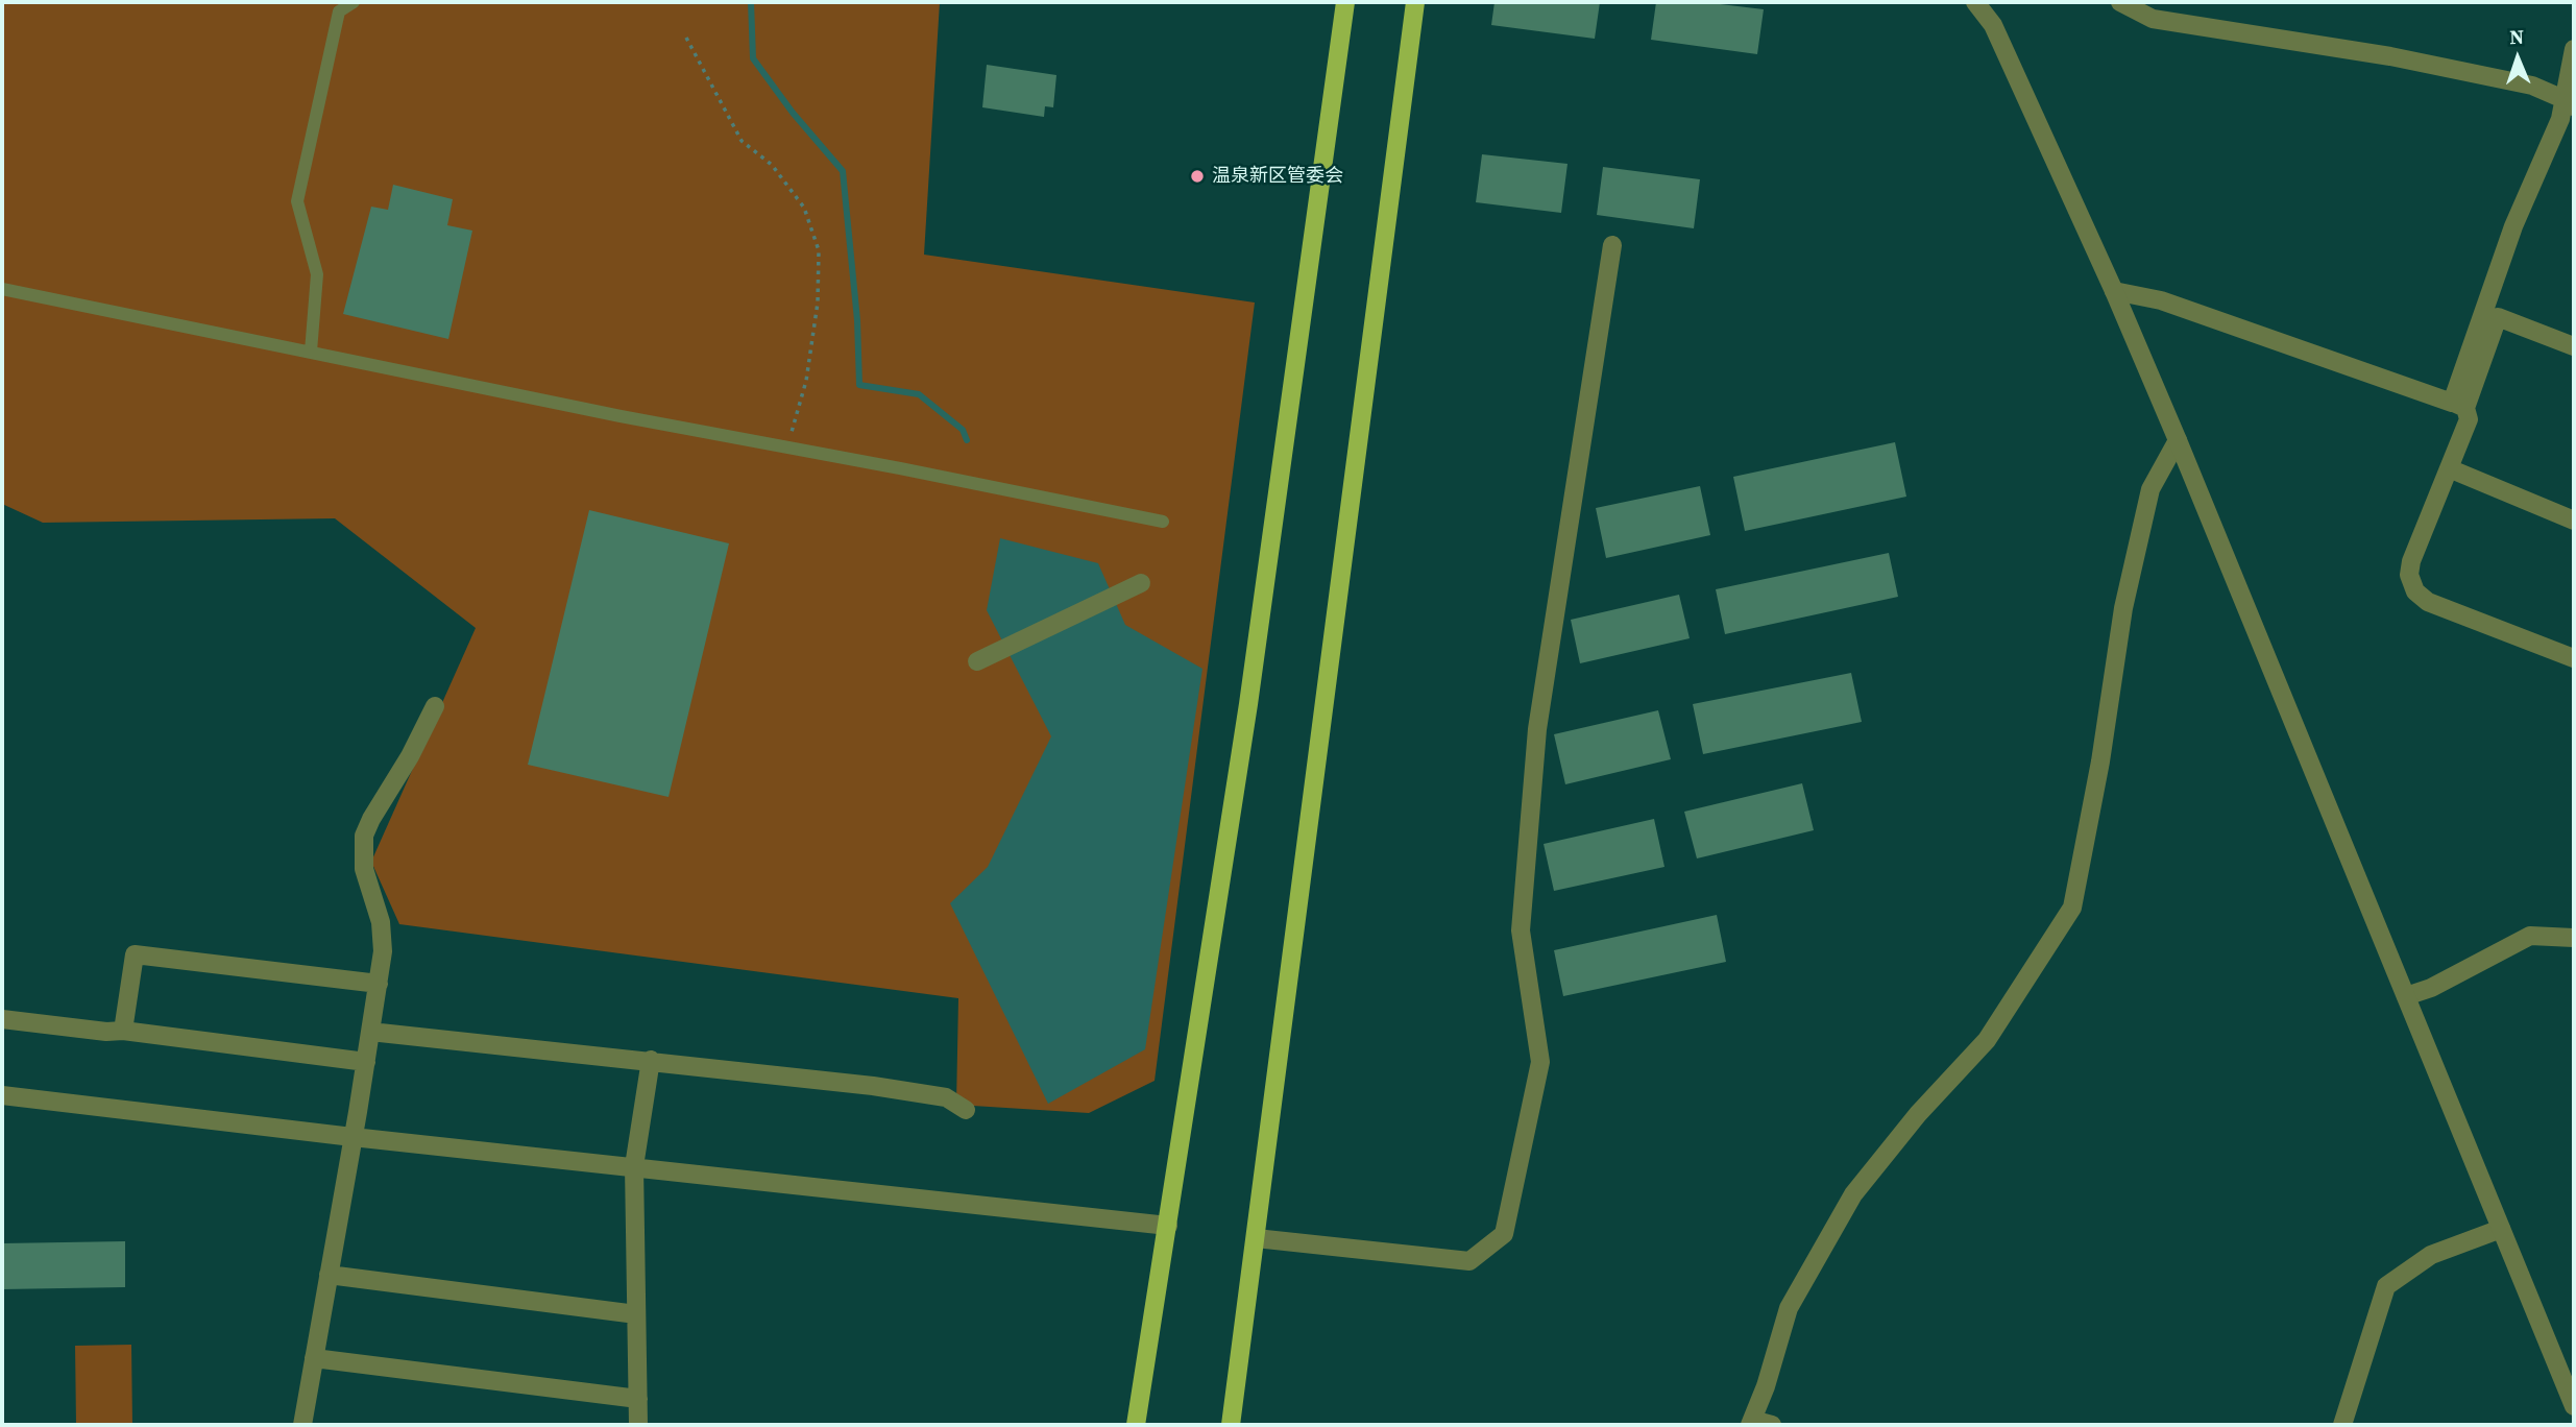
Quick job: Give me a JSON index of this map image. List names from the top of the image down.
{
  "places": ["温泉新区管委会"],
  "north": "top"
}
